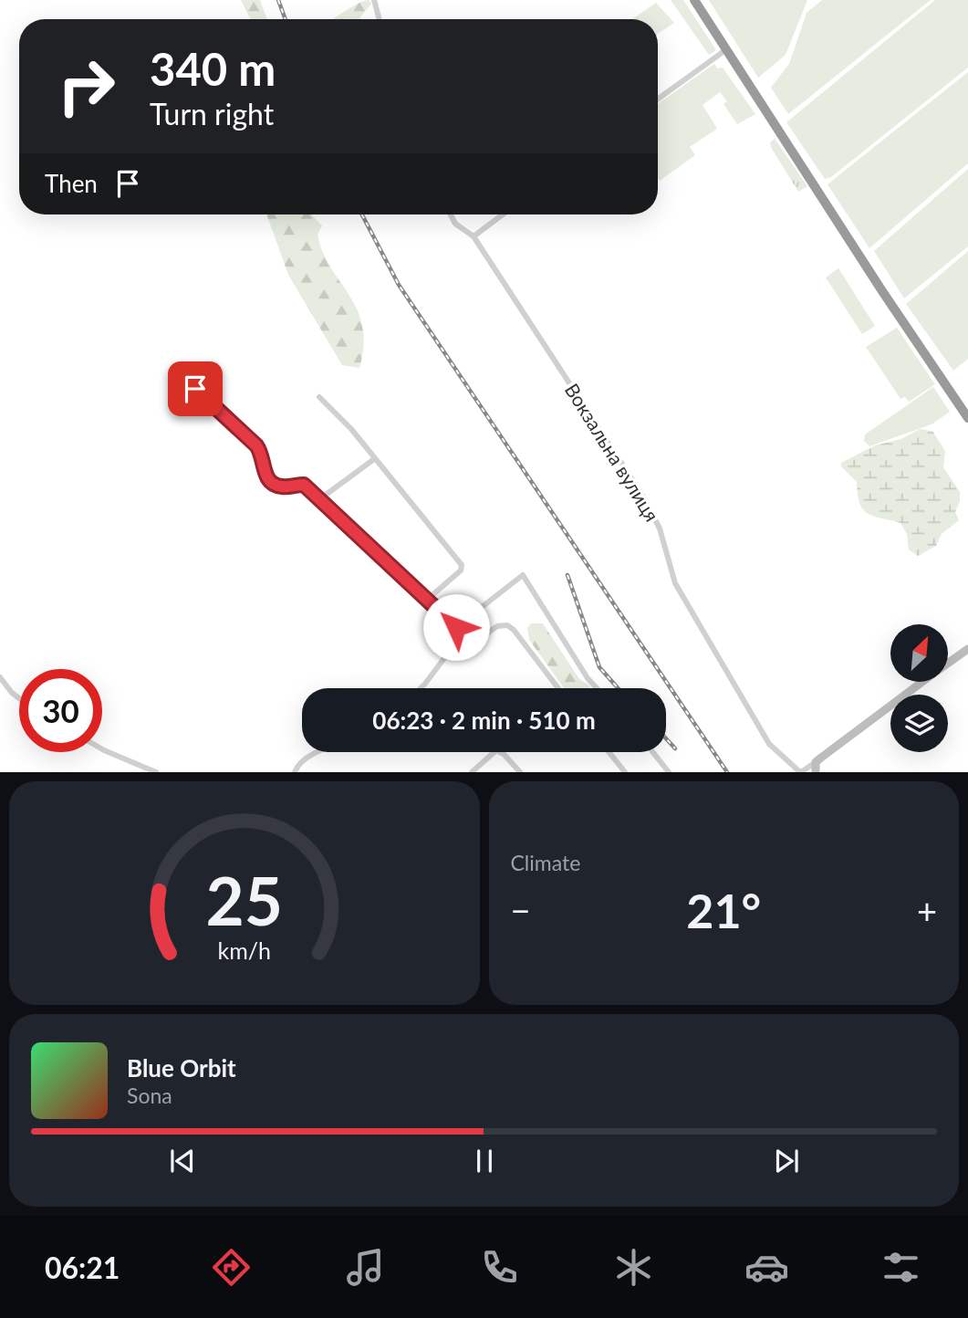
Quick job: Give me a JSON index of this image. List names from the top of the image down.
{
  "streets": {
    "street": ["Вокзальна вулиця"]
  },
  "north": "top right",
  "page": {
    "turn": ["340 m", "Turn right"],
    "then": "Then",
    "limit": "30",
    "trip": "06:23 · 2 min · 510 m",
    "tile": "Climate",
    "heat": ["−", "21°", "+"],
    "song": ["Blue Orbit", "Sona"],
    "tabs": "06:21",
    "gauge": ["25", "km/h"]
  }
}
